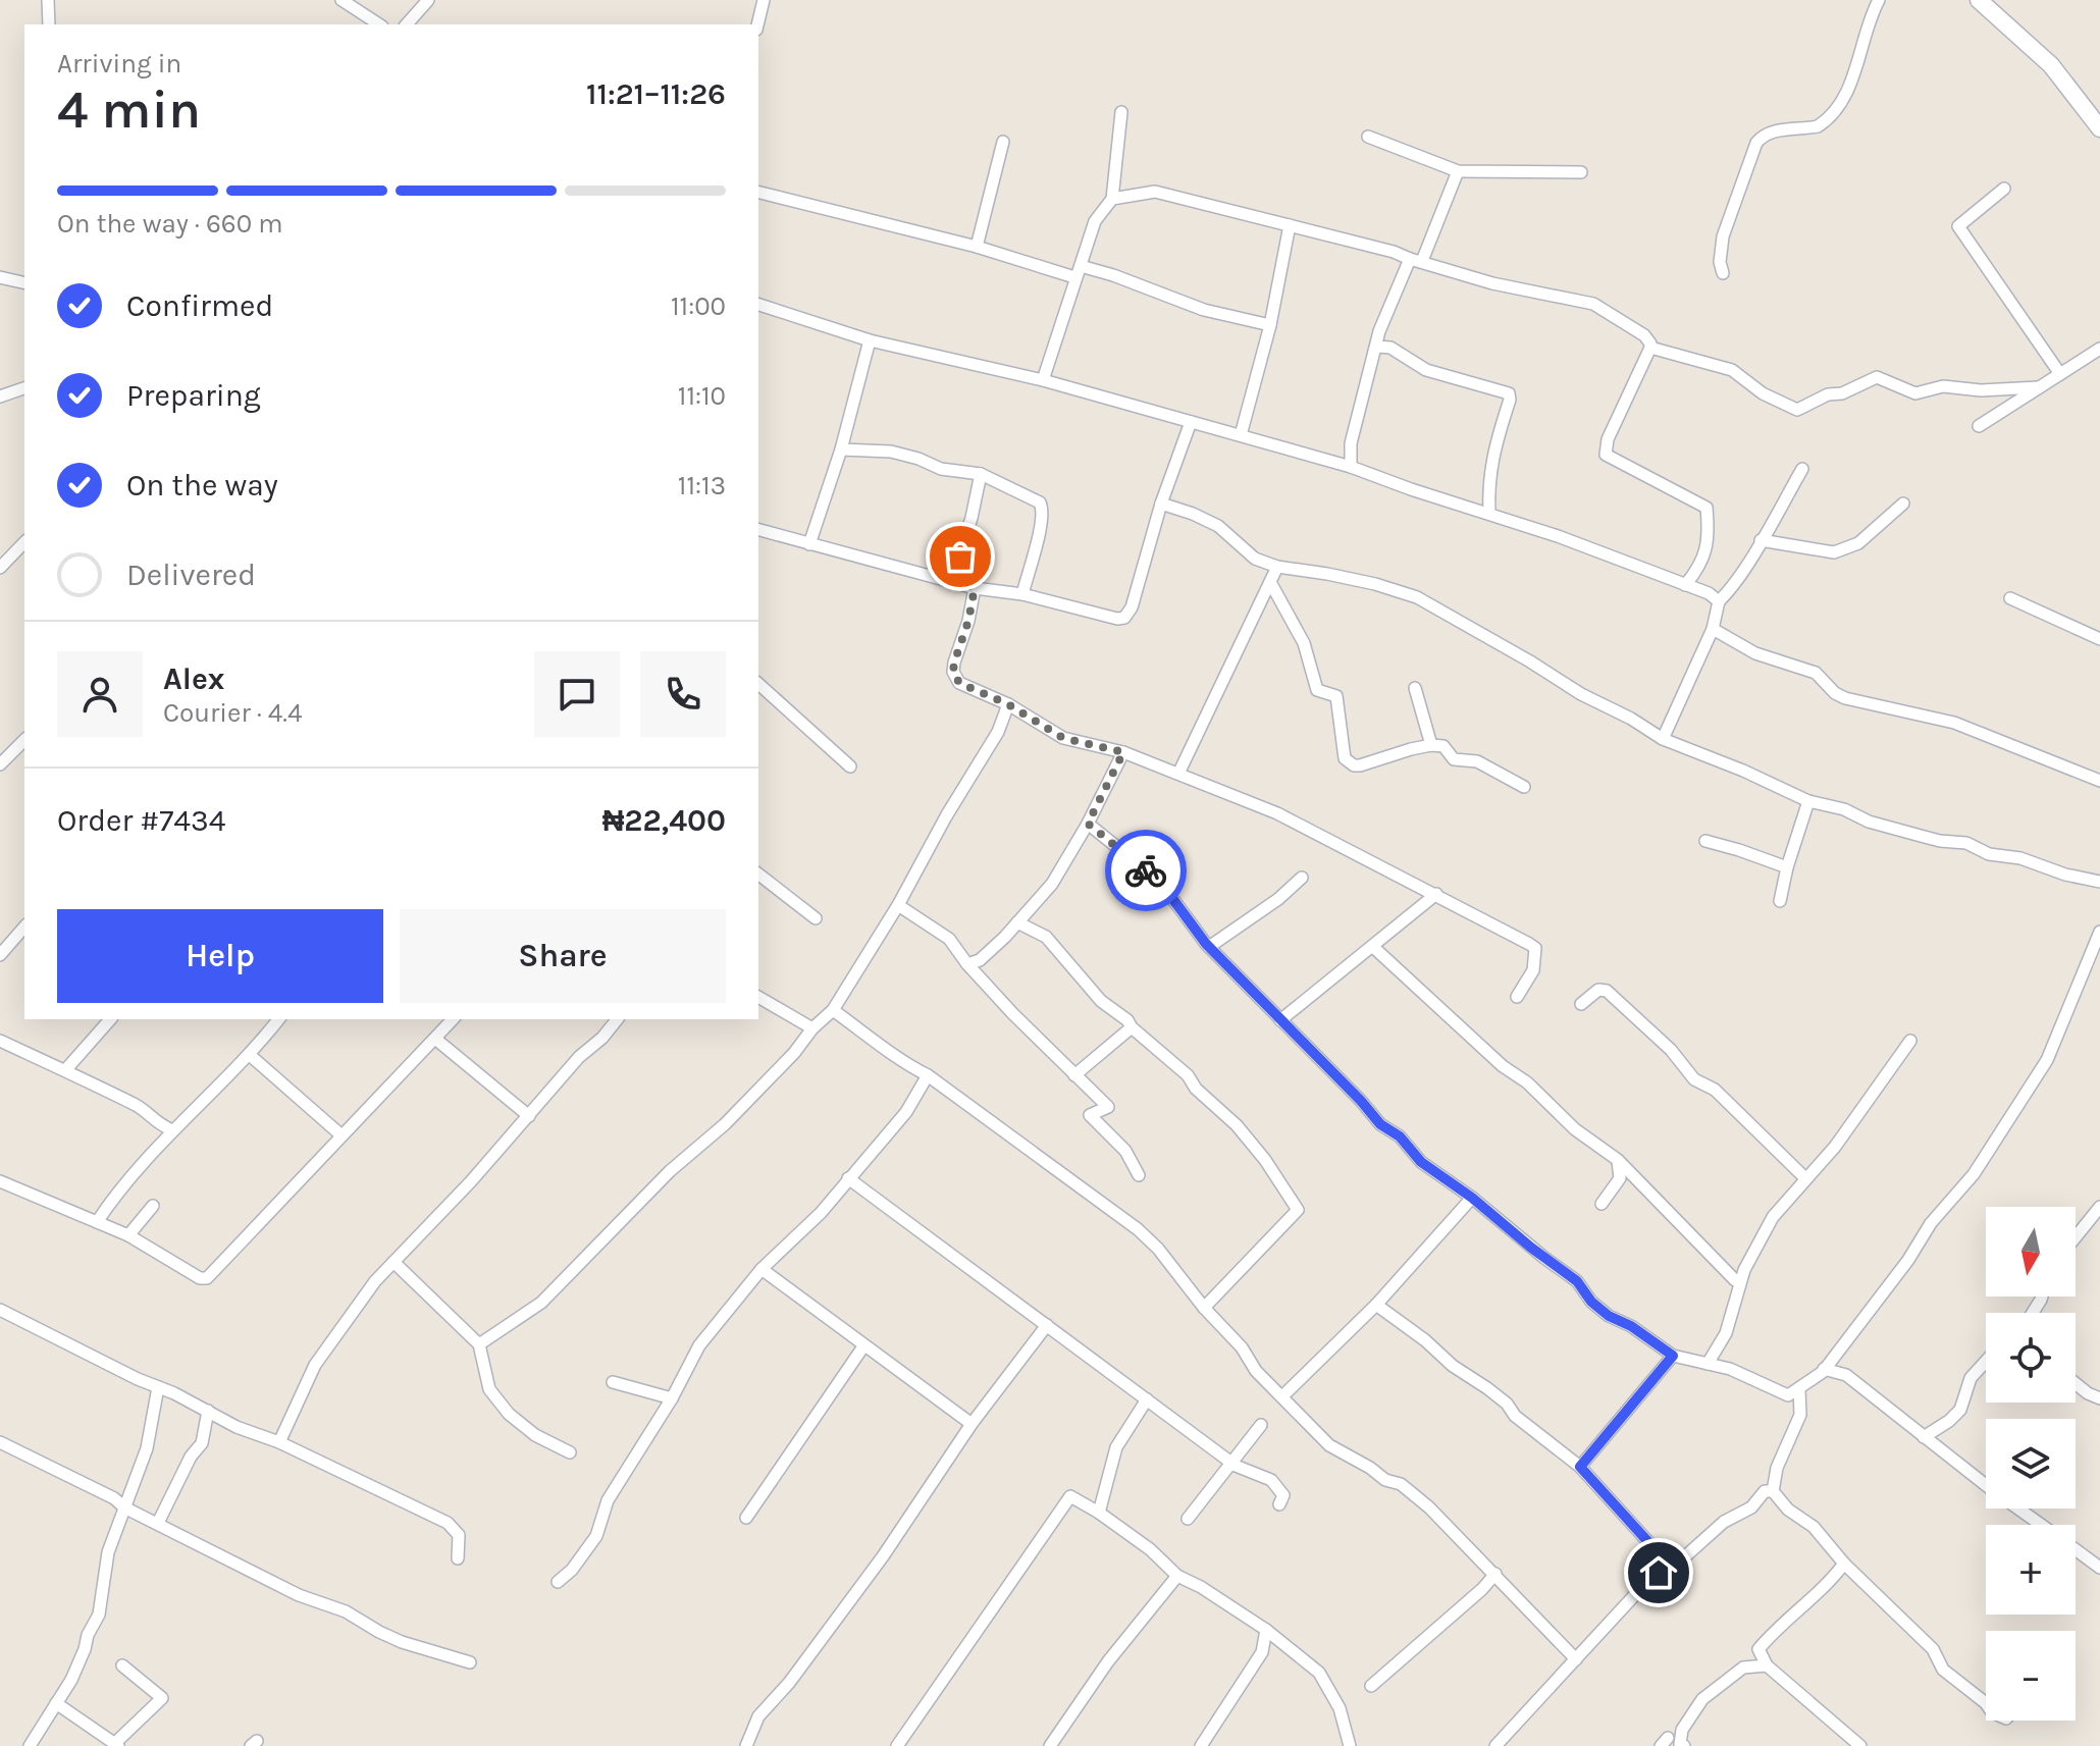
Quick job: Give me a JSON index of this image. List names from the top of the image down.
{
  "north": "bottom",
  "page": {
    "heading": ["4 min", "Arriving in", "11:21–11:26"],
    "panel": [
      "Alex",
      "Courier · 4.4",
      "Order #7434",
      "₦22,400"
    ],
    "bar": "On the way · 660 m",
    "list": [
      ["Confirmed", "11:00"],
      ["Preparing", "11:10"],
      ["On the way", "11:13"],
      "Delivered"
    ],
    "buttons": ["Help", "Share"],
    "map_buttons": ["+", "−"]
  }
}
